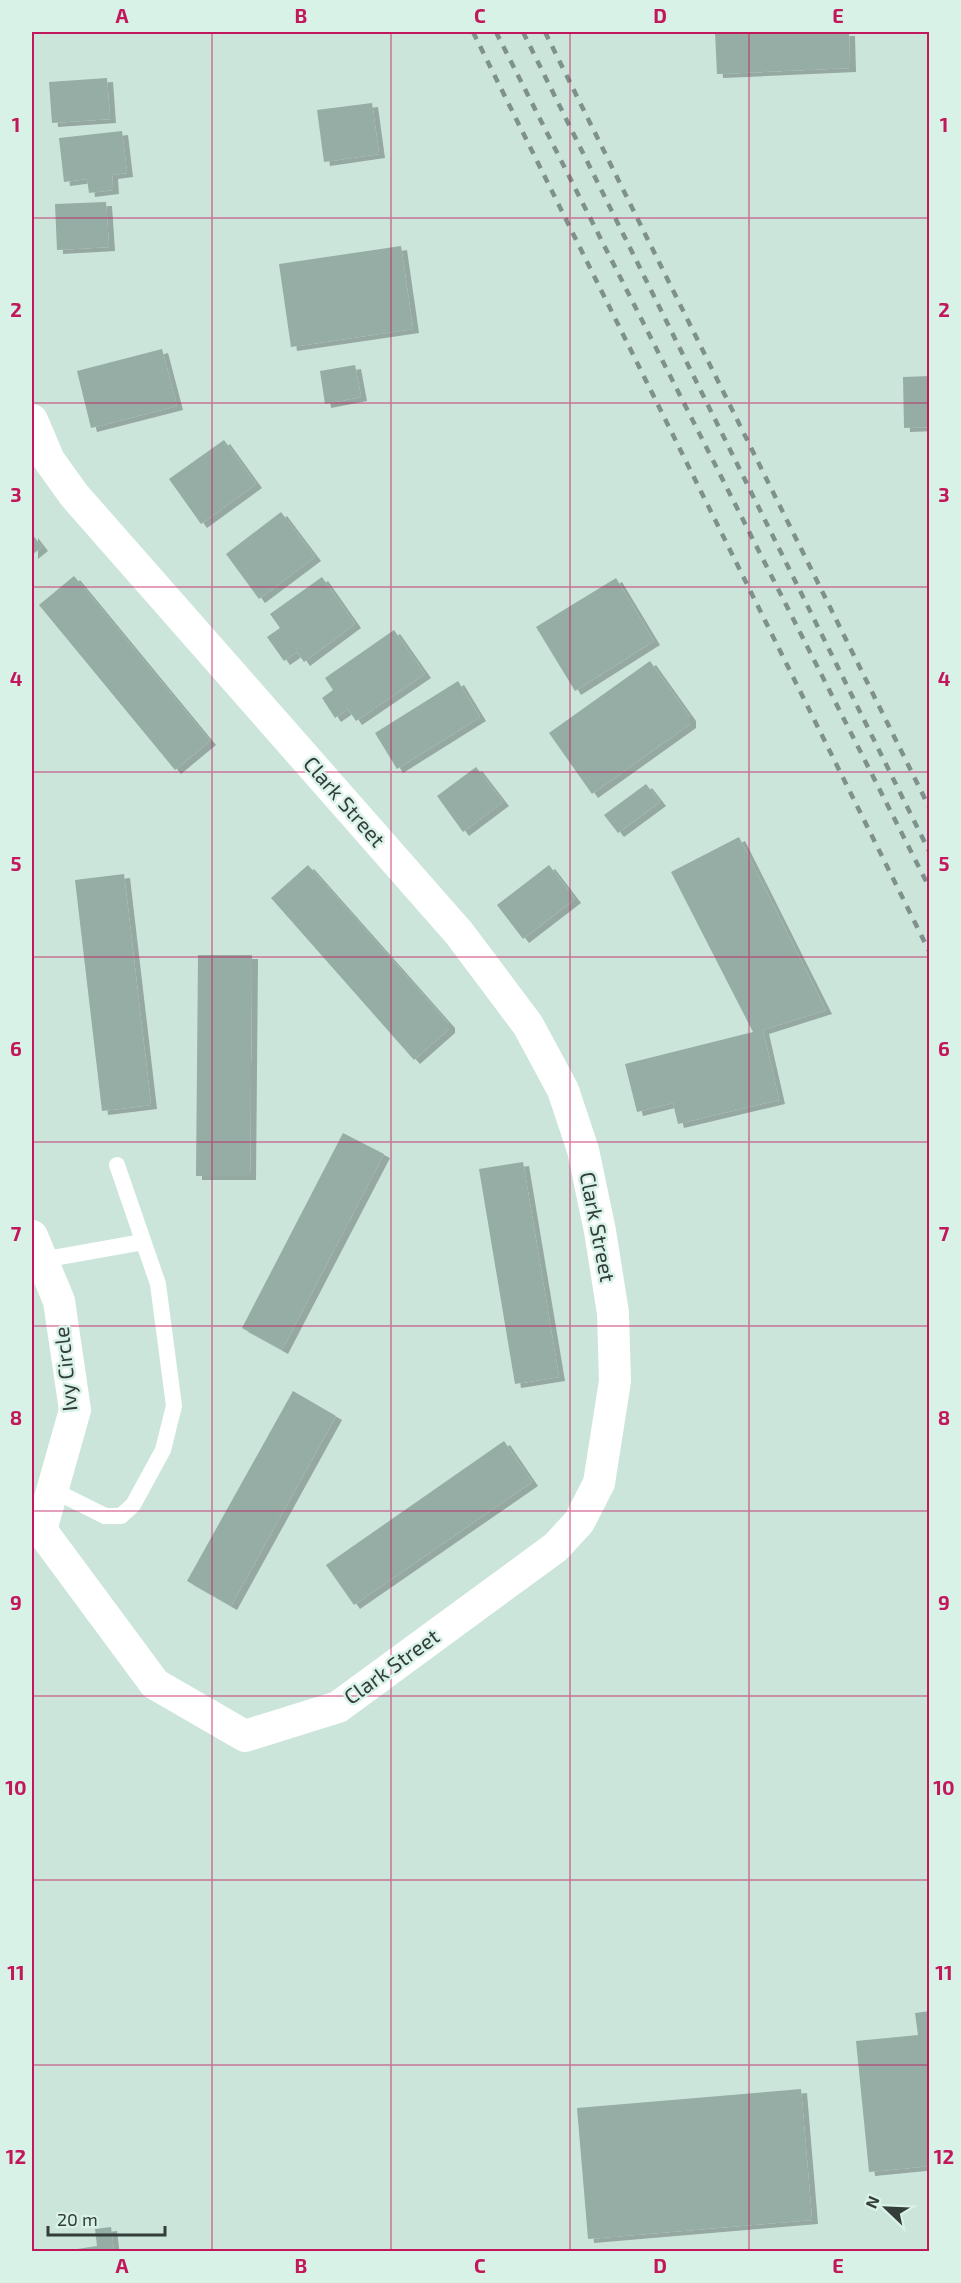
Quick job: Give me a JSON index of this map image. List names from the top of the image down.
{
  "streets": {
    "street": ["Clark Street", "Ivy Circle"]
  },
  "crossings": [
    ["Clark Street", "Ivy Circle"]
  ],
  "scale_bar": "20 m",
  "north": "top left",
  "grid": {
    "columns": [
      "A",
      "B",
      "C",
      "D",
      "E"
    ],
    "rows": [
      "1",
      "2",
      "3",
      "4",
      "5",
      "6",
      "7",
      "8",
      "9",
      "10",
      "11",
      "12"
    ]
  }
}
